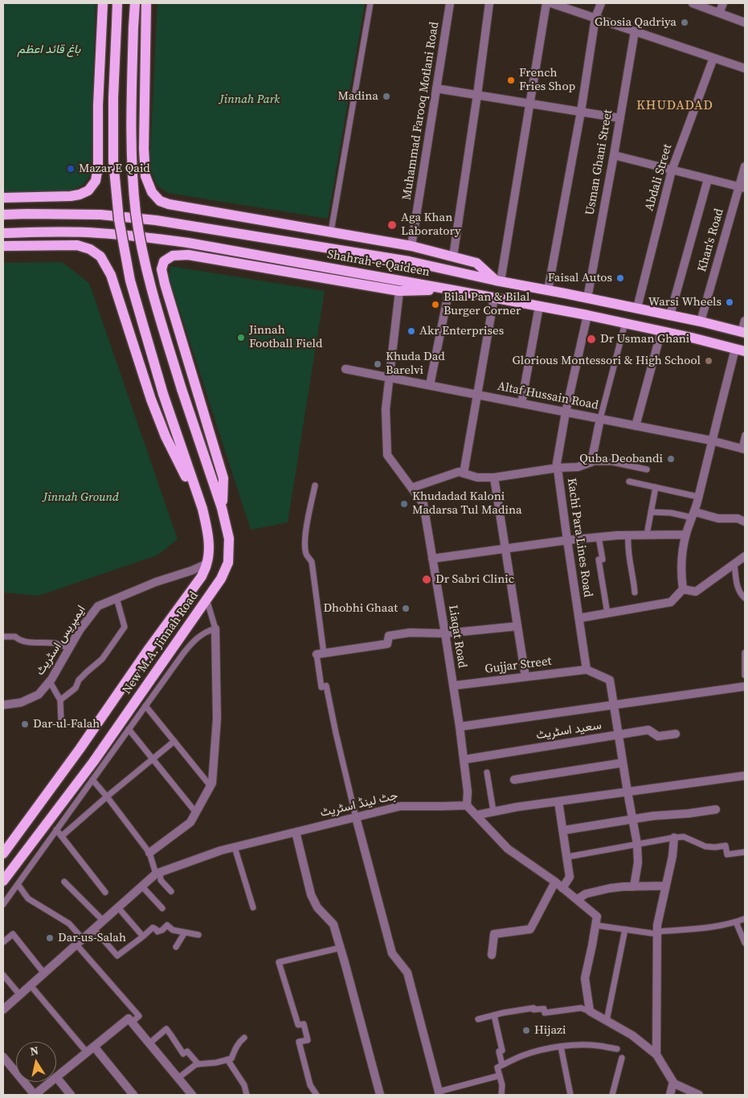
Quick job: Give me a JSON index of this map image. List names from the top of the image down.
{
  "streets": {
    "main road": ["Shahrah-e-Qaideen", "New M.A. Jinnah Road"],
    "street": [
      "Muhammad Farooq Motlani Road",
      "Usman Ghani Street",
      "Abdali Street",
      "Khan's Road",
      "Altaf Hussain Road",
      "Kachi Para Lines Road",
      "Liaqat Road",
      "ایمپریس اسٹریٹ",
      "Gujjar Street",
      "سعید اسٹریٹ",
      "جٹ لینڈ اسٹریٹ"
    ]
  },
  "crossings": [
    ["Usman Ghani Street", "Shahrah-e-Qaideen"],
    ["Abdali Street", "Shahrah-e-Qaideen"],
    ["Khan's Road", "Shahrah-e-Qaideen"],
    ["Shahrah-e-Qaideen", "Kachi Para Lines Road"],
    ["Altaf Hussain Road", "Kachi Para Lines Road"],
    ["Altaf Hussain Road", "Liaqat Road"],
    ["Kachi Para Lines Road", "Gujjar Street"],
    ["Liaqat Road", "Gujjar Street"],
    ["Liaqat Road", "سعید اسٹریٹ"],
    ["Liaqat Road", "جٹ لینڈ اسٹریٹ"],
    ["ایمپریس اسٹریٹ", "New M.A. Jinnah Road"]
  ],
  "districts": ["KHUDADAD"],
  "parks": ["باغ قائد اعظم", "Jinnah Park", "Jinnah Ground"],
  "places": [
    "Ghosia Qadriya",
    "French Fries Shop",
    "Madina",
    "Mazar E Qaid",
    "Aga Khan Laboratory",
    "Faisal Autos",
    "Warsi Wheels",
    "Bilal Pan & Bilal Burger Corner",
    "Akr Enterprises",
    "Jinnah Football Field",
    "Dr Usman Ghani",
    "Glorious Montessori & High School",
    "Khuda Dad Barelvi",
    "Quba Deobandi",
    "Khudadad Kaloni Madarsa Tul Madina",
    "Dr Sabri Clinic",
    "Dhobhi Ghaat",
    "Dar-ul-Falah",
    "Dar-us-Salah",
    "Hijazi"
  ],
  "north": "top"
}
